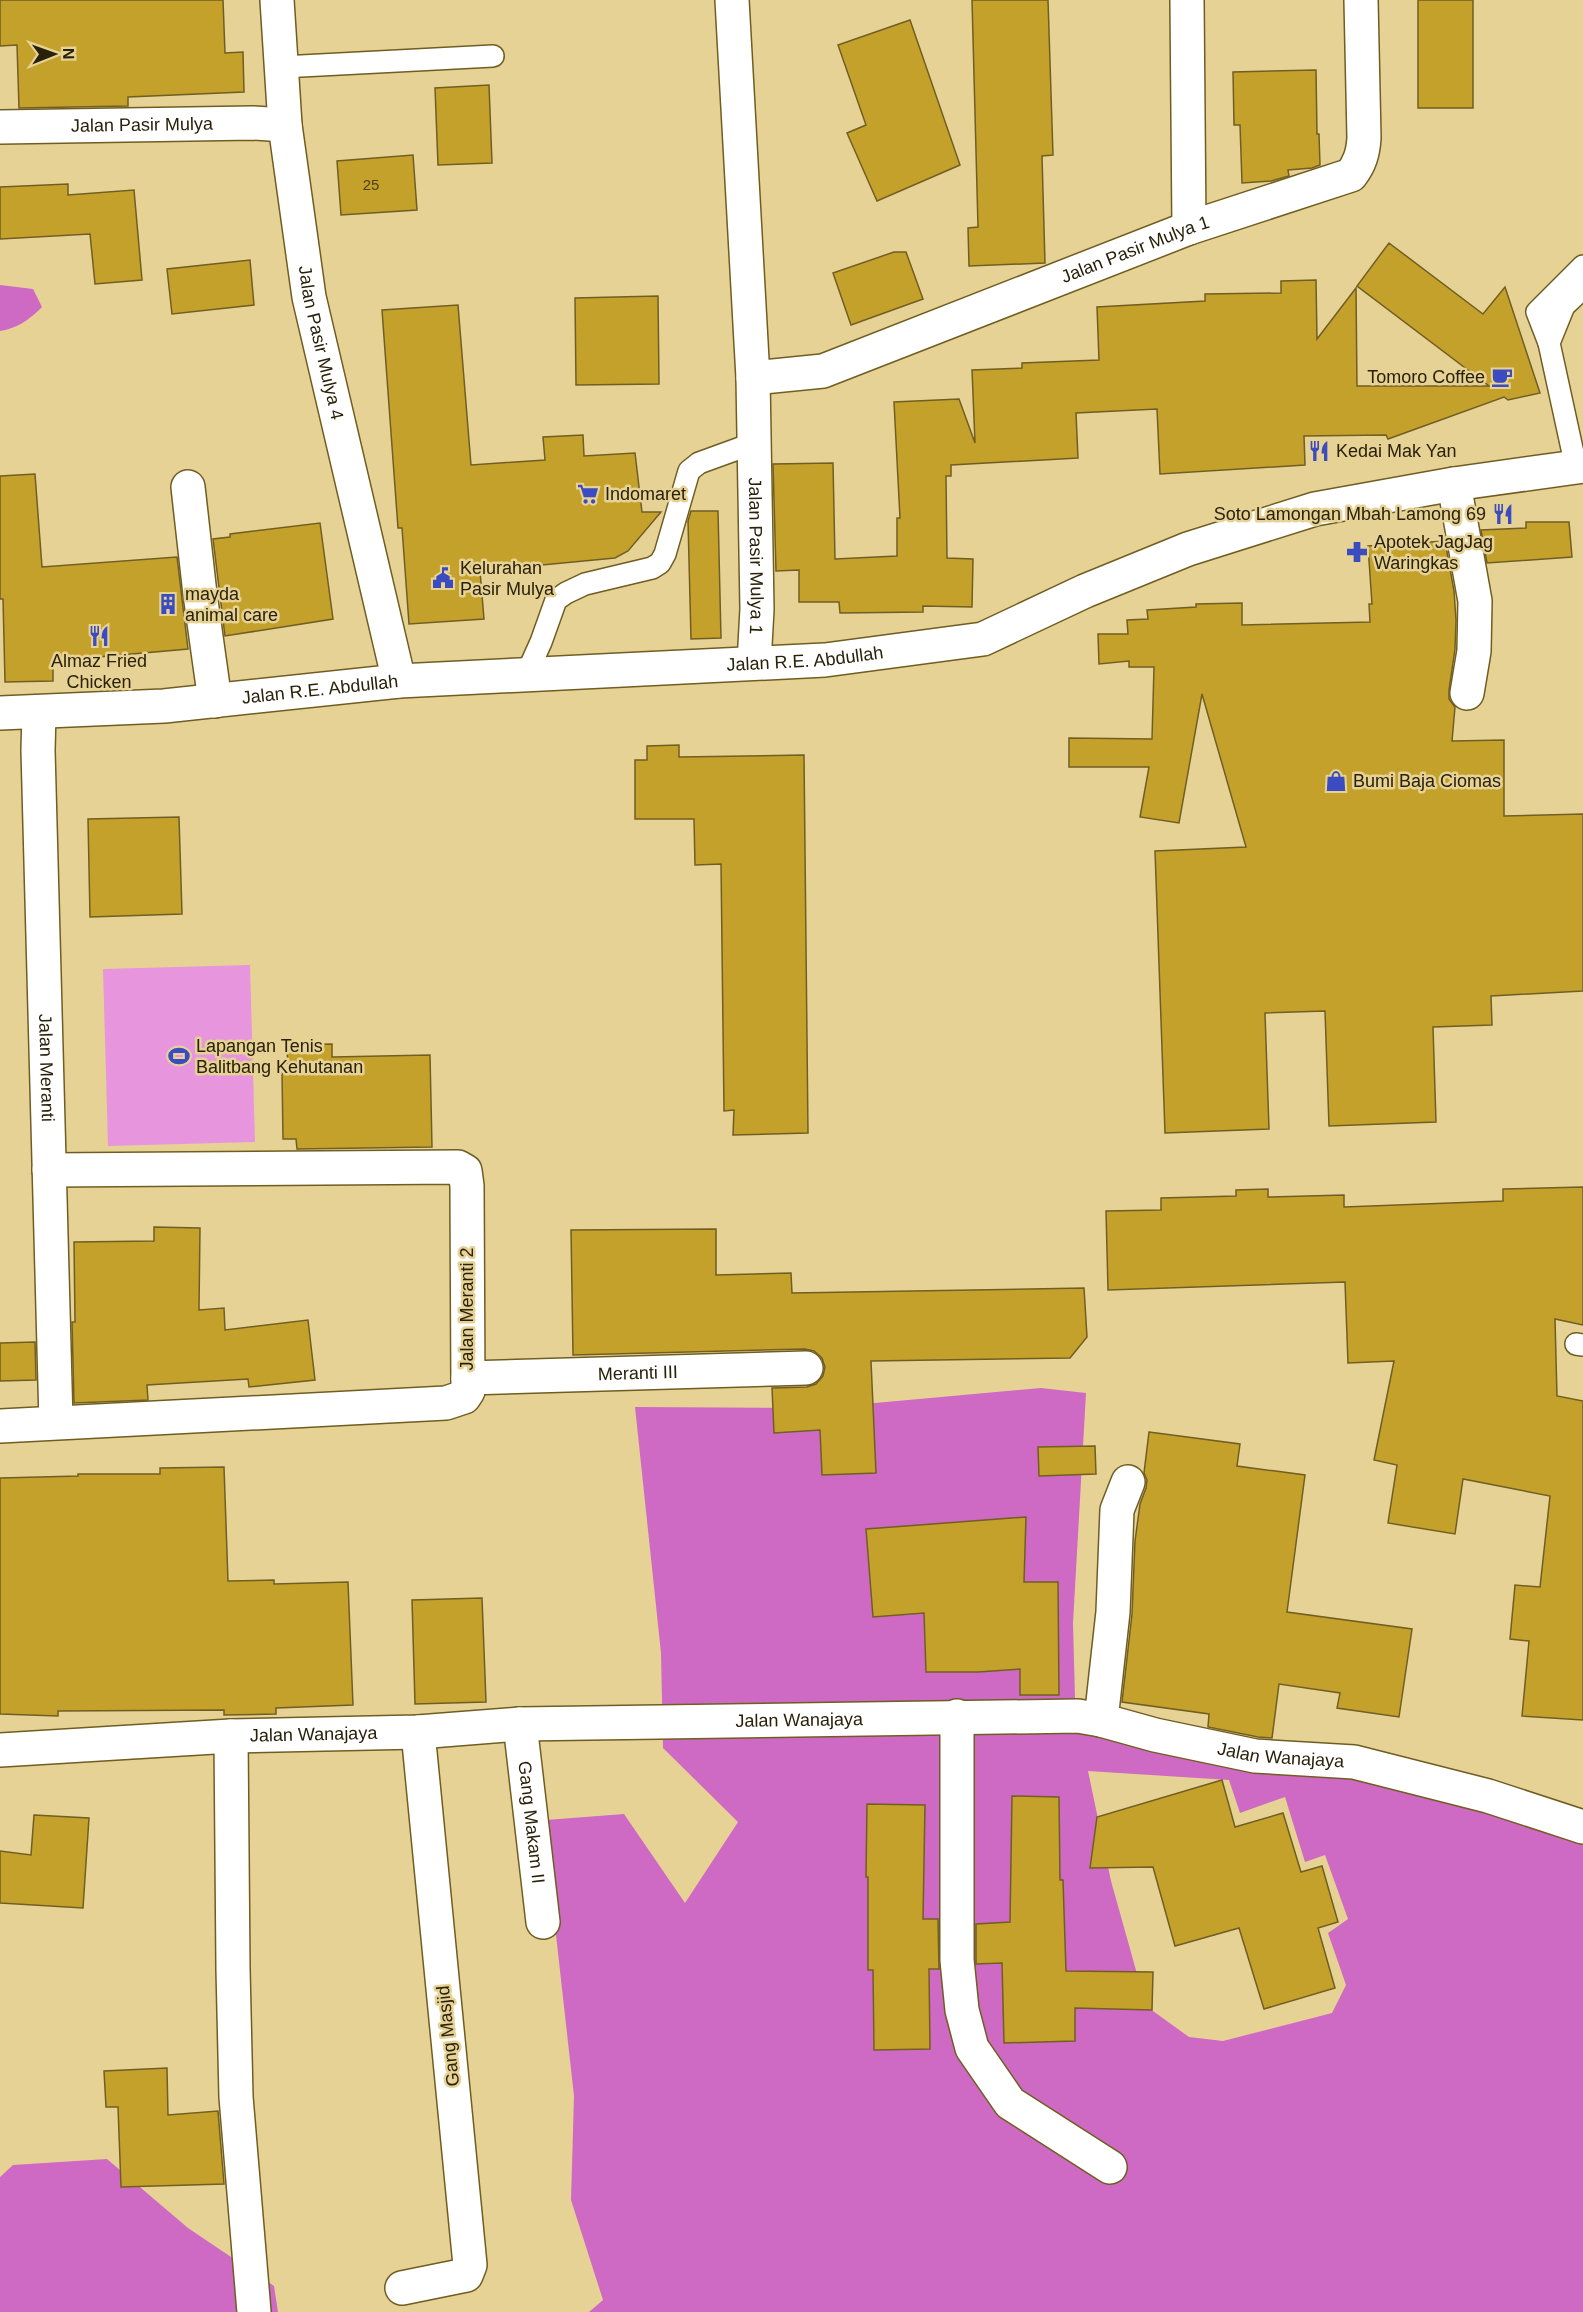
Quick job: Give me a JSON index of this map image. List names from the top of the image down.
{
  "streets": {
    "street": [
      "Jalan Pasir Mulya",
      "Jalan Pasir Mulya 1",
      "Jalan Pasir Mulya 4",
      "Jalan R.E. Abdullah",
      "Jalan Meranti",
      "Jalan Meranti 2",
      "Meranti III",
      "Jalan Wanajaya",
      "Gang Makam II",
      "Gang Masjid"
    ]
  },
  "crossings": [
    ["Jalan Pasir Mulya", "Jalan Pasir Mulya 4"],
    ["Jalan Pasir Mulya 1", "Jalan R.E. Abdullah"],
    ["Jalan Pasir Mulya 4", "Jalan R.E. Abdullah"],
    ["Jalan R.E. Abdullah", "Jalan Meranti"],
    ["Jalan Meranti", "Jalan Meranti 2"],
    ["Jalan Meranti 2", "Meranti III"],
    ["Jalan Wanajaya", "Gang Makam II"],
    ["Jalan Wanajaya", "Gang Masjid"]
  ],
  "places": {
    "cafe": ["Tomoro Coffee"],
    "restaurant": ["Kedai Mak Yan", "Soto Lamongan Mbah Lamong 69", "Almaz Fried Chicken"],
    "supermarket": ["Indomaret"],
    "pharmacy": ["Apotek JagJag Waringkas"],
    "public building": ["Kelurahan Pasir Mulya"],
    "building": ["mayda animal care"],
    "shop": ["Bumi Baja Ciomas"],
    "sports": ["Lapangan Tenis Balitbang Kehutanan"]
  },
  "house_numbers": ["25"],
  "north": "right"
}
